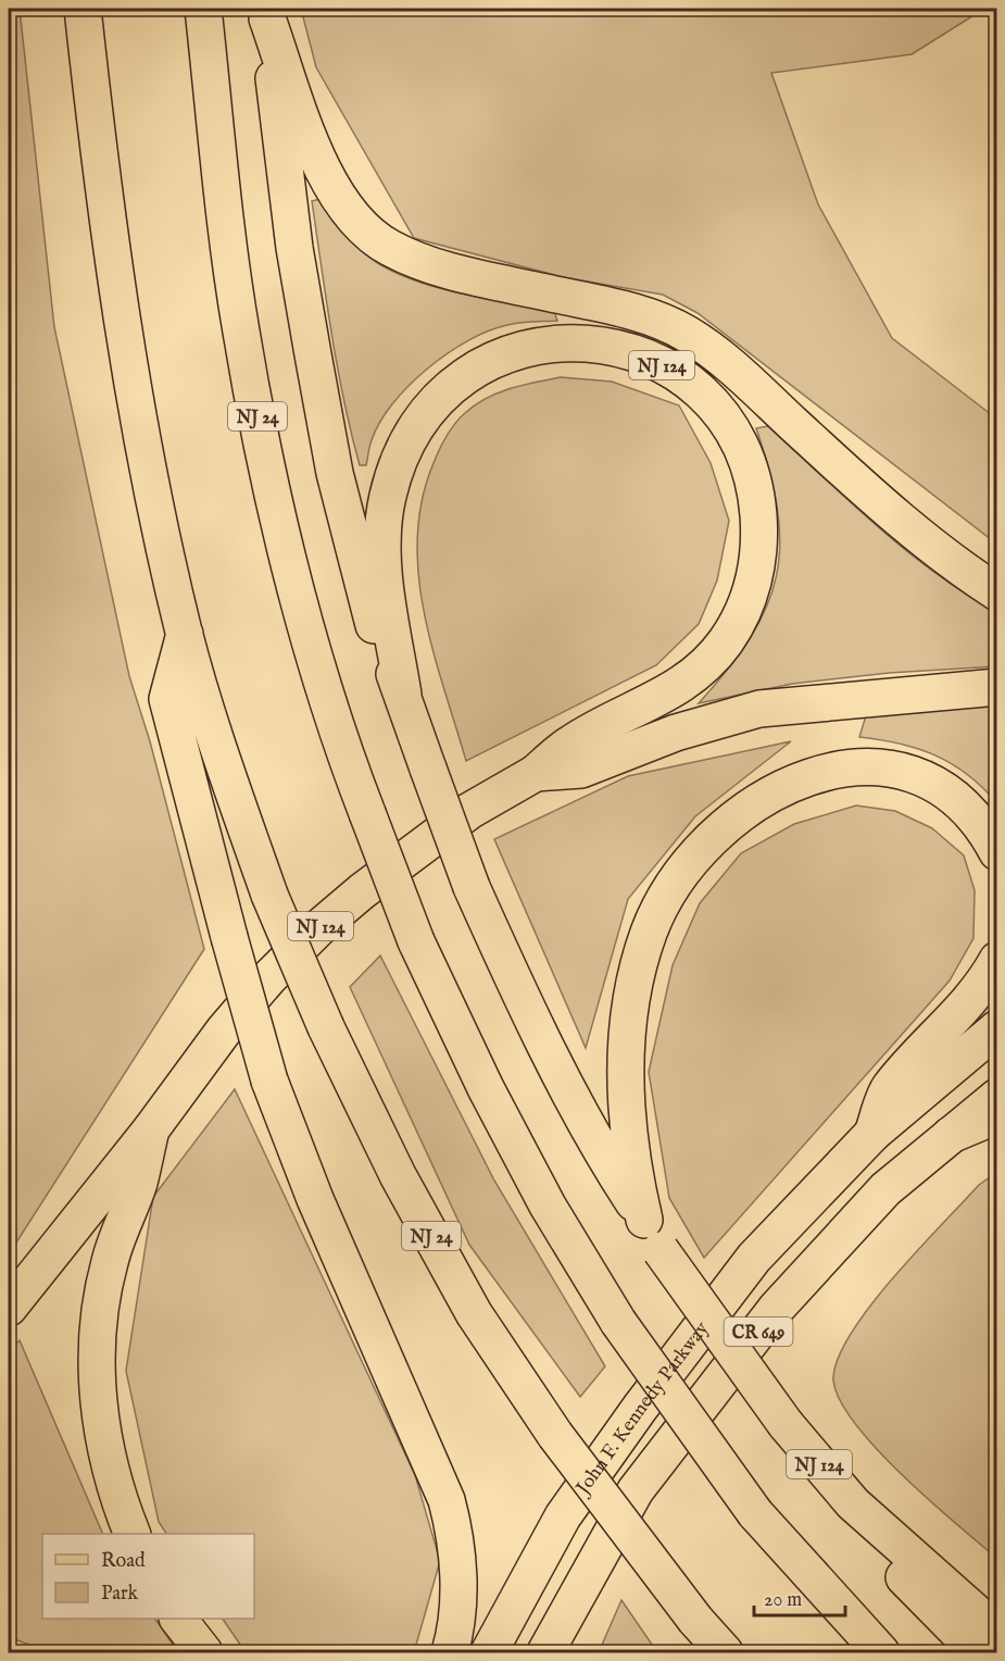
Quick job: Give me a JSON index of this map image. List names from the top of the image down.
{
  "streets": {
    "main road": [
      "NJ 124",
      "NJ 24",
      "CR 649",
      "John F. Kennedy Parkway"
    ]
  },
  "legend": ["Road", "Park"],
  "scale_bar": "20 m"
}
